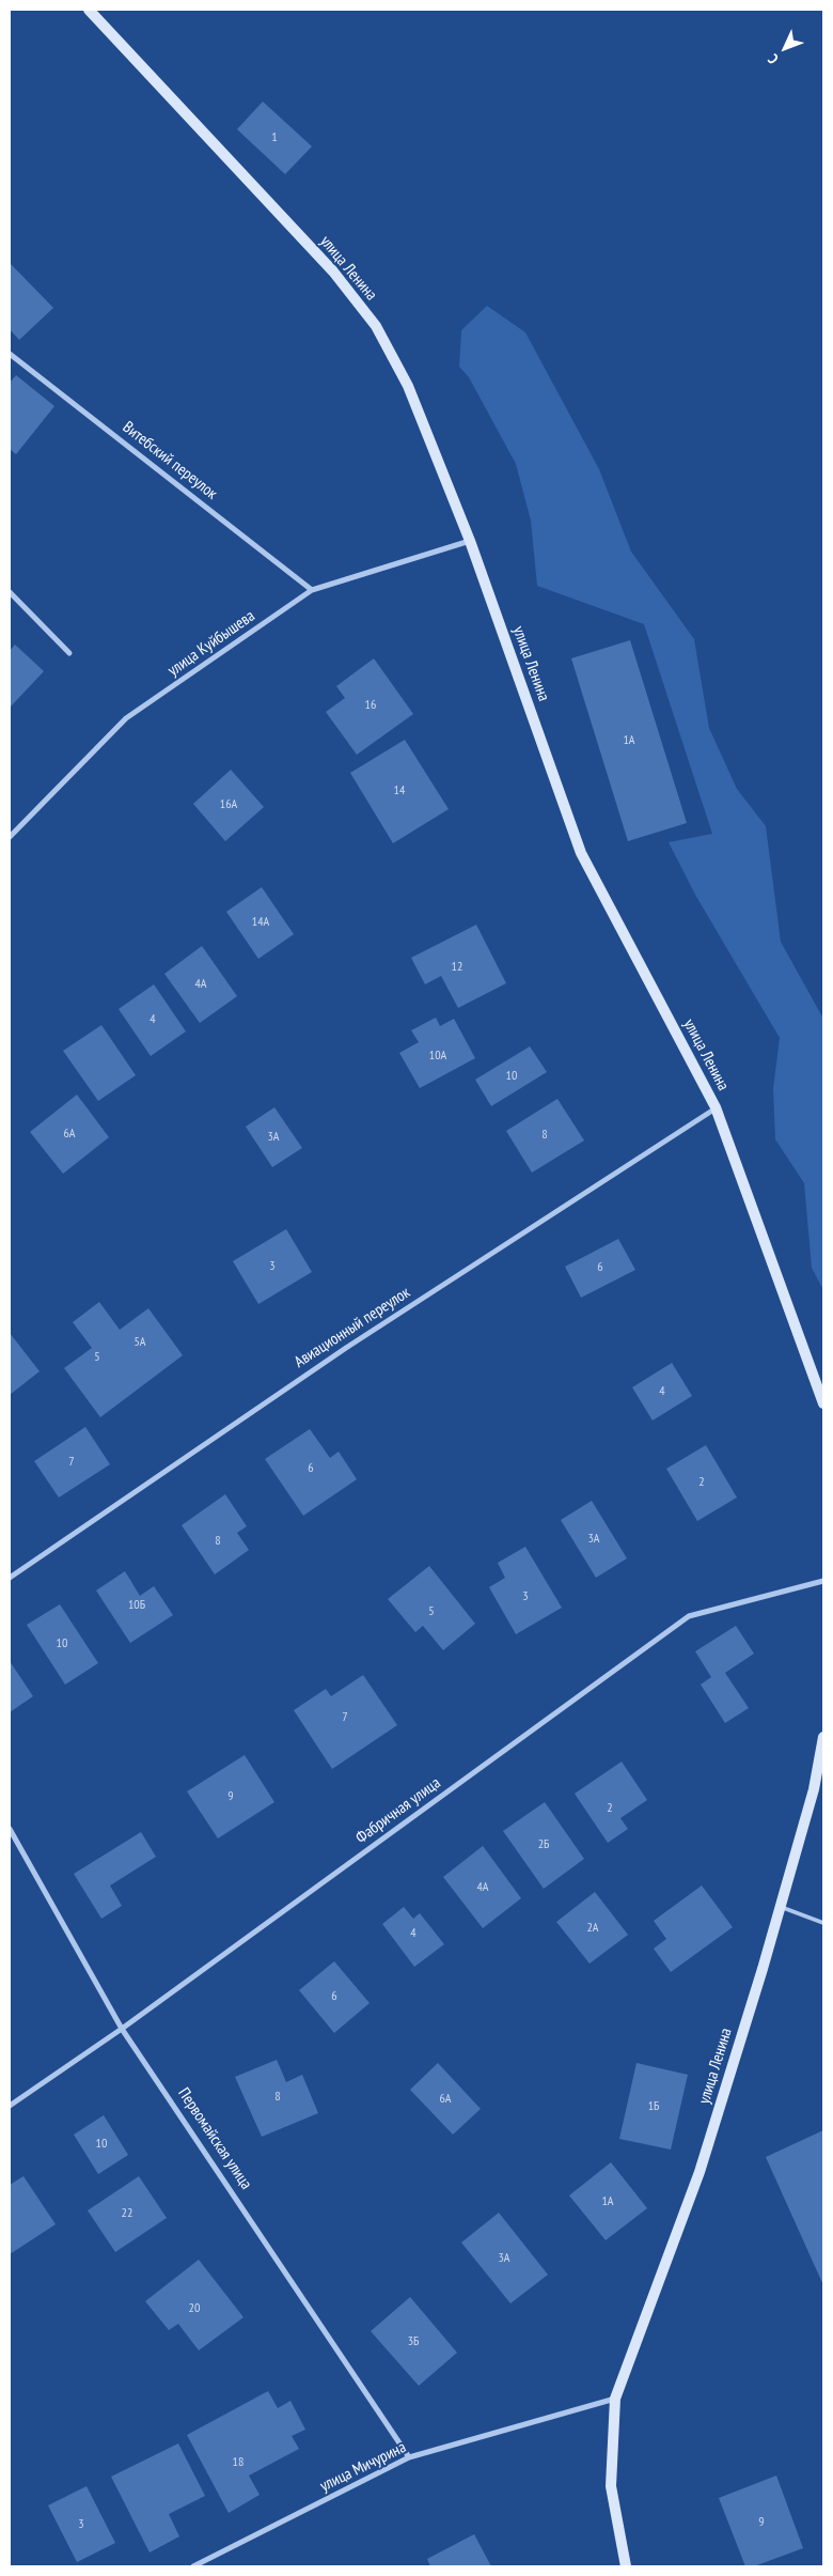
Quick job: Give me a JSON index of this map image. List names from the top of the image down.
{
  "streets": {
    "street": [
      "улица Ленина",
      "Витебский переулок",
      "улица Куйбышева",
      "Авиационный переулок",
      "Фабричная улица",
      "Первомайская улица",
      "улица Мичурина"
    ]
  },
  "crossings": [
    ["улица Ленина", "улица Куйбышева"],
    ["улица Ленина", "Авиационный переулок"],
    ["улица Ленина", "улица Мичурина"],
    ["Витебский переулок", "улица Куйбышева"],
    ["Фабричная улица", "Первомайская улица"],
    ["Первомайская улица", "улица Мичурина"]
  ],
  "house_numbers": [
    "1",
    "16",
    "1А",
    "14",
    "16А",
    "14А",
    "12",
    "4А",
    "4",
    "10А",
    "10",
    "6А",
    "8",
    "3А",
    "3",
    "6",
    "5А",
    "5",
    "4",
    "7",
    "6",
    "2",
    "3А",
    "8",
    "3",
    "10Б",
    "5",
    "10",
    "7",
    "9",
    "2",
    "2Б",
    "4А",
    "2А",
    "4",
    "6",
    "8",
    "6А",
    "1Б",
    "10",
    "1А",
    "22",
    "3А",
    "20",
    "3Б",
    "18",
    "9",
    "3"
  ],
  "north": "bottom left"
}
